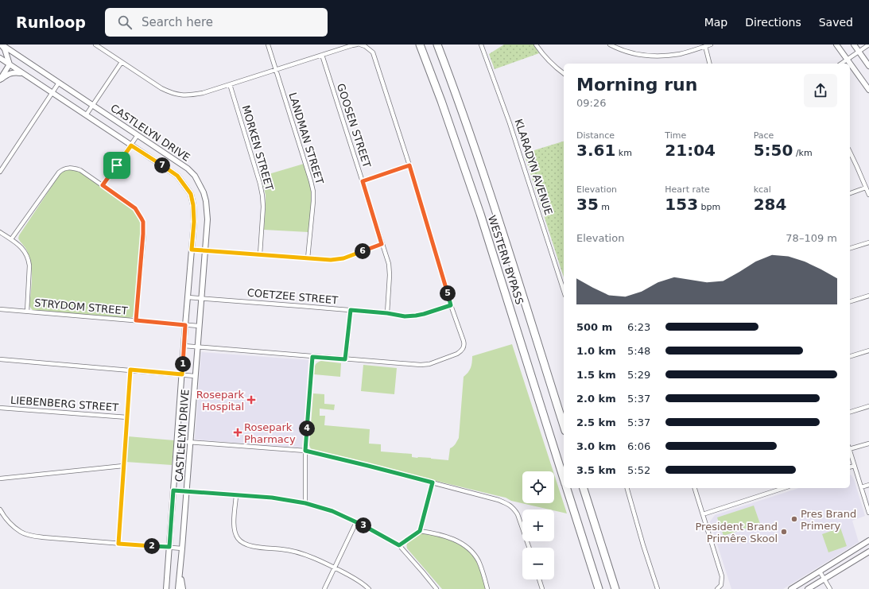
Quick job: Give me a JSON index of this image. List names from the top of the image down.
{
  "streets": {
    "highway": ["WESTERN BYPASS"],
    "street": [
      "GOOSEN STREET",
      "CASTLELYN DRIVE",
      "LANDMAN STREET",
      "MORKEN STREET",
      "KLARADYN AVENUE",
      "COETZEE STREET",
      "STRYDOM STREET",
      "LIEBENBERG STREET"
    ]
  },
  "crossings": [
    ["GOOSEN STREET", "COETZEE STREET"],
    ["CASTLELYN DRIVE", "COETZEE STREET"],
    ["CASTLELYN DRIVE", "STRYDOM STREET"]
  ],
  "places": {
    "health": ["Rosepark Hospital", "Rosepark Pharmacy"],
    "other": ["Pres Brand Primery", "President Brand Primêre Skool"]
  },
  "page": {
    "header": "Runloop",
    "search": "Search here",
    "nav": ["Map", "Directions", "Saved"],
    "heading": ["Morning run", "09:26"],
    "stats": [
      ["Distance", "3.61 km"],
      ["Time", "21:04"],
      ["Pace", "5:50 /km"],
      ["Elevation", "35 m"],
      ["Heart rate", "153 bpm"],
      ["kcal", "284"]
    ],
    "pins": [
      "7",
      "6",
      "5",
      "1",
      "4",
      "3",
      "2"
    ],
    "chart": ["Elevation", "78–109 m"],
    "list": [
      {
        "name": "500 m",
        "note": "6:23"
      },
      {
        "name": "1.0 km",
        "note": "5:48"
      },
      {
        "name": "1.5 km",
        "note": "5:29"
      },
      {
        "name": "2.0 km",
        "note": "5:37"
      },
      {
        "name": "2.5 km",
        "note": "5:37"
      },
      {
        "name": "3.0 km",
        "note": "6:06"
      },
      {
        "name": "3.5 km",
        "note": "5:52"
      }
    ],
    "map_buttons": ["+", "−"]
  }
}
